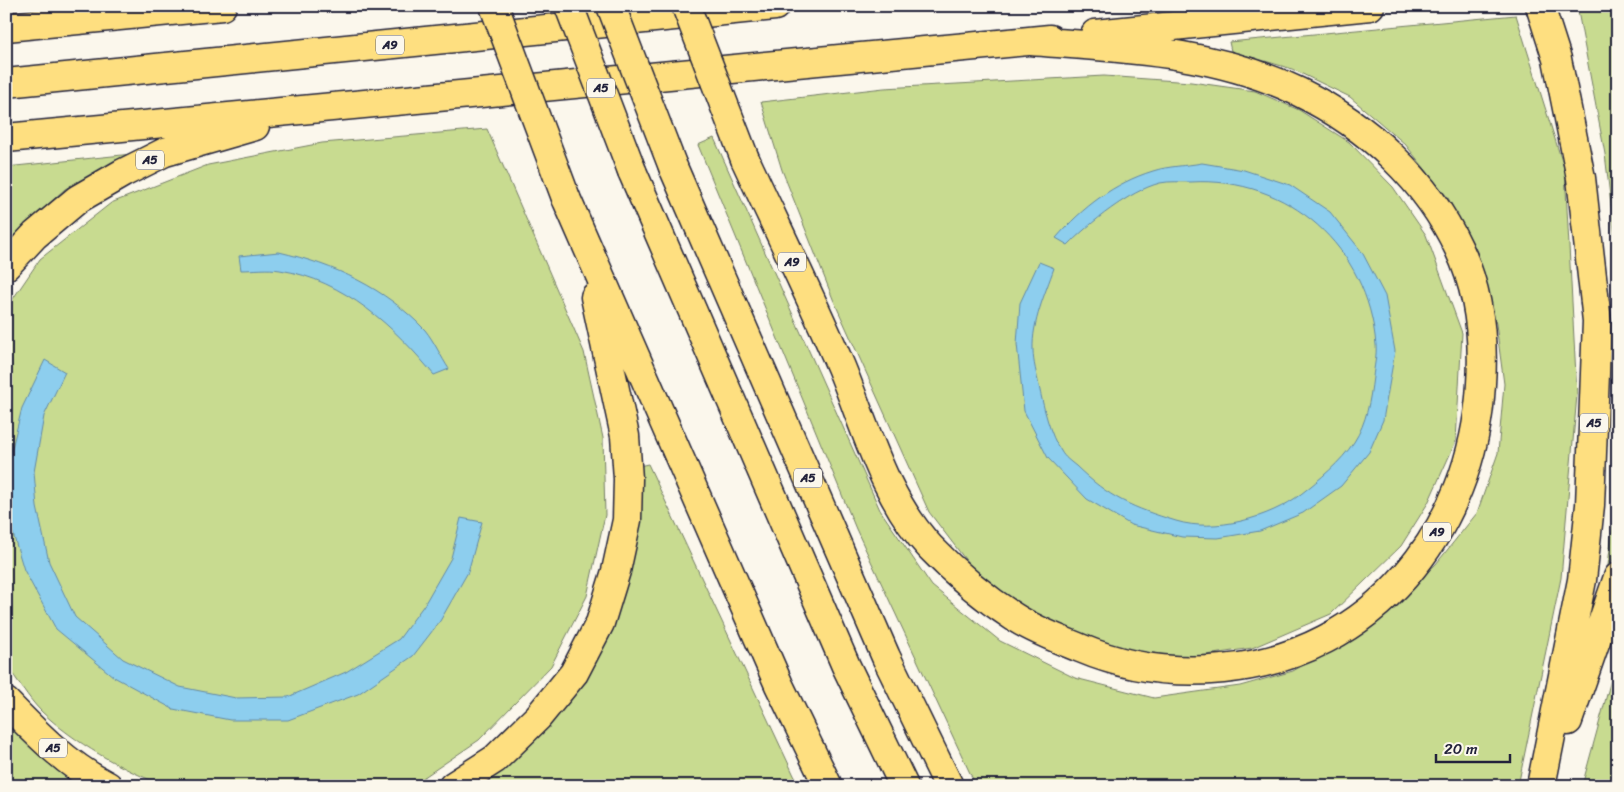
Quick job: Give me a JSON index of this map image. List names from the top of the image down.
{
  "streets": {
    "highway": ["A9", "A5"]
  },
  "crossings": [
    ["A9", "A5"]
  ],
  "scale_bar": "20 m"
}
